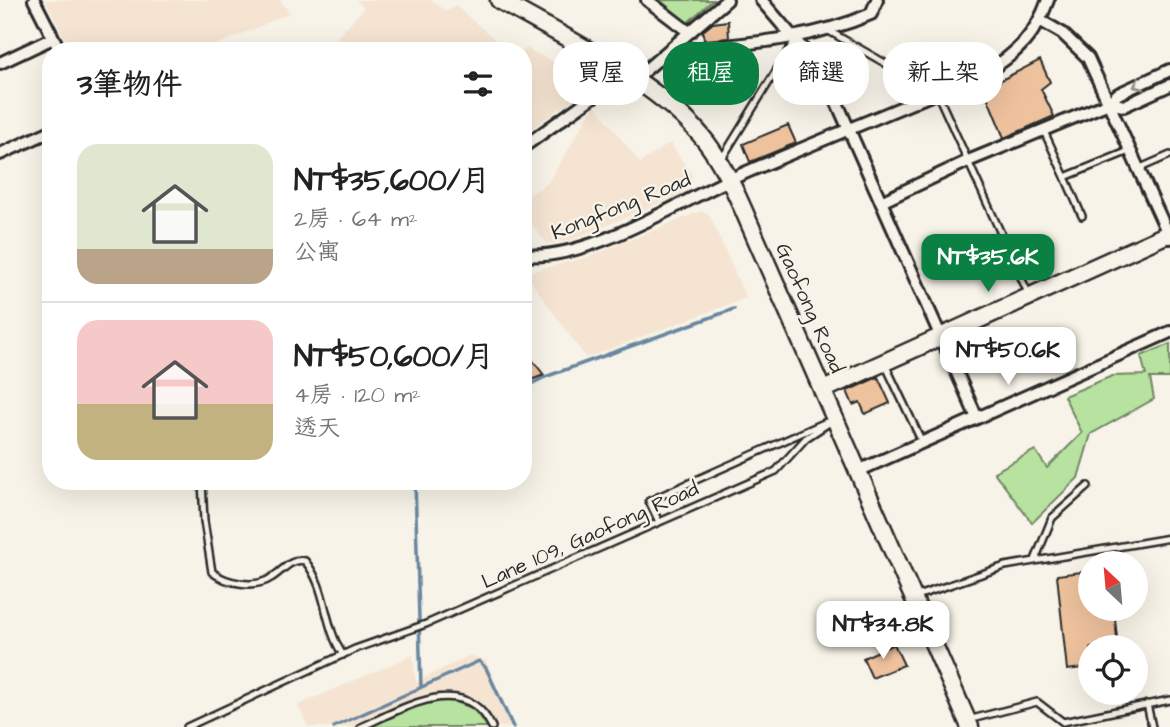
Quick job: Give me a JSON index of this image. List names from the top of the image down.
{
  "streets": {
    "street": ["Kongfong Road", "Gaofong Road"],
    "lane": ["Lane 109, Gaofong Road"]
  },
  "crossings": [
    ["Kongfong Road", "Gaofong Road"],
    ["Gaofong Road", "Lane 109, Gaofong Road"]
  ],
  "north": "top left",
  "page": {
    "chip": [
      "買屋",
      "租屋",
      "篩選",
      "新上架"
    ],
    "heading": "3筆物件",
    "list": [
      {
        "name": "NT$35,600/月",
        "note": "2房 · 64 m² · 公寓"
      },
      {
        "name": "NT$50,600/月",
        "note": "4房 · 120 m² · 透天"
      }
    ],
    "price": ["NT$35.6K", "NT$50.6K", "NT$34.8K"]
  }
}
